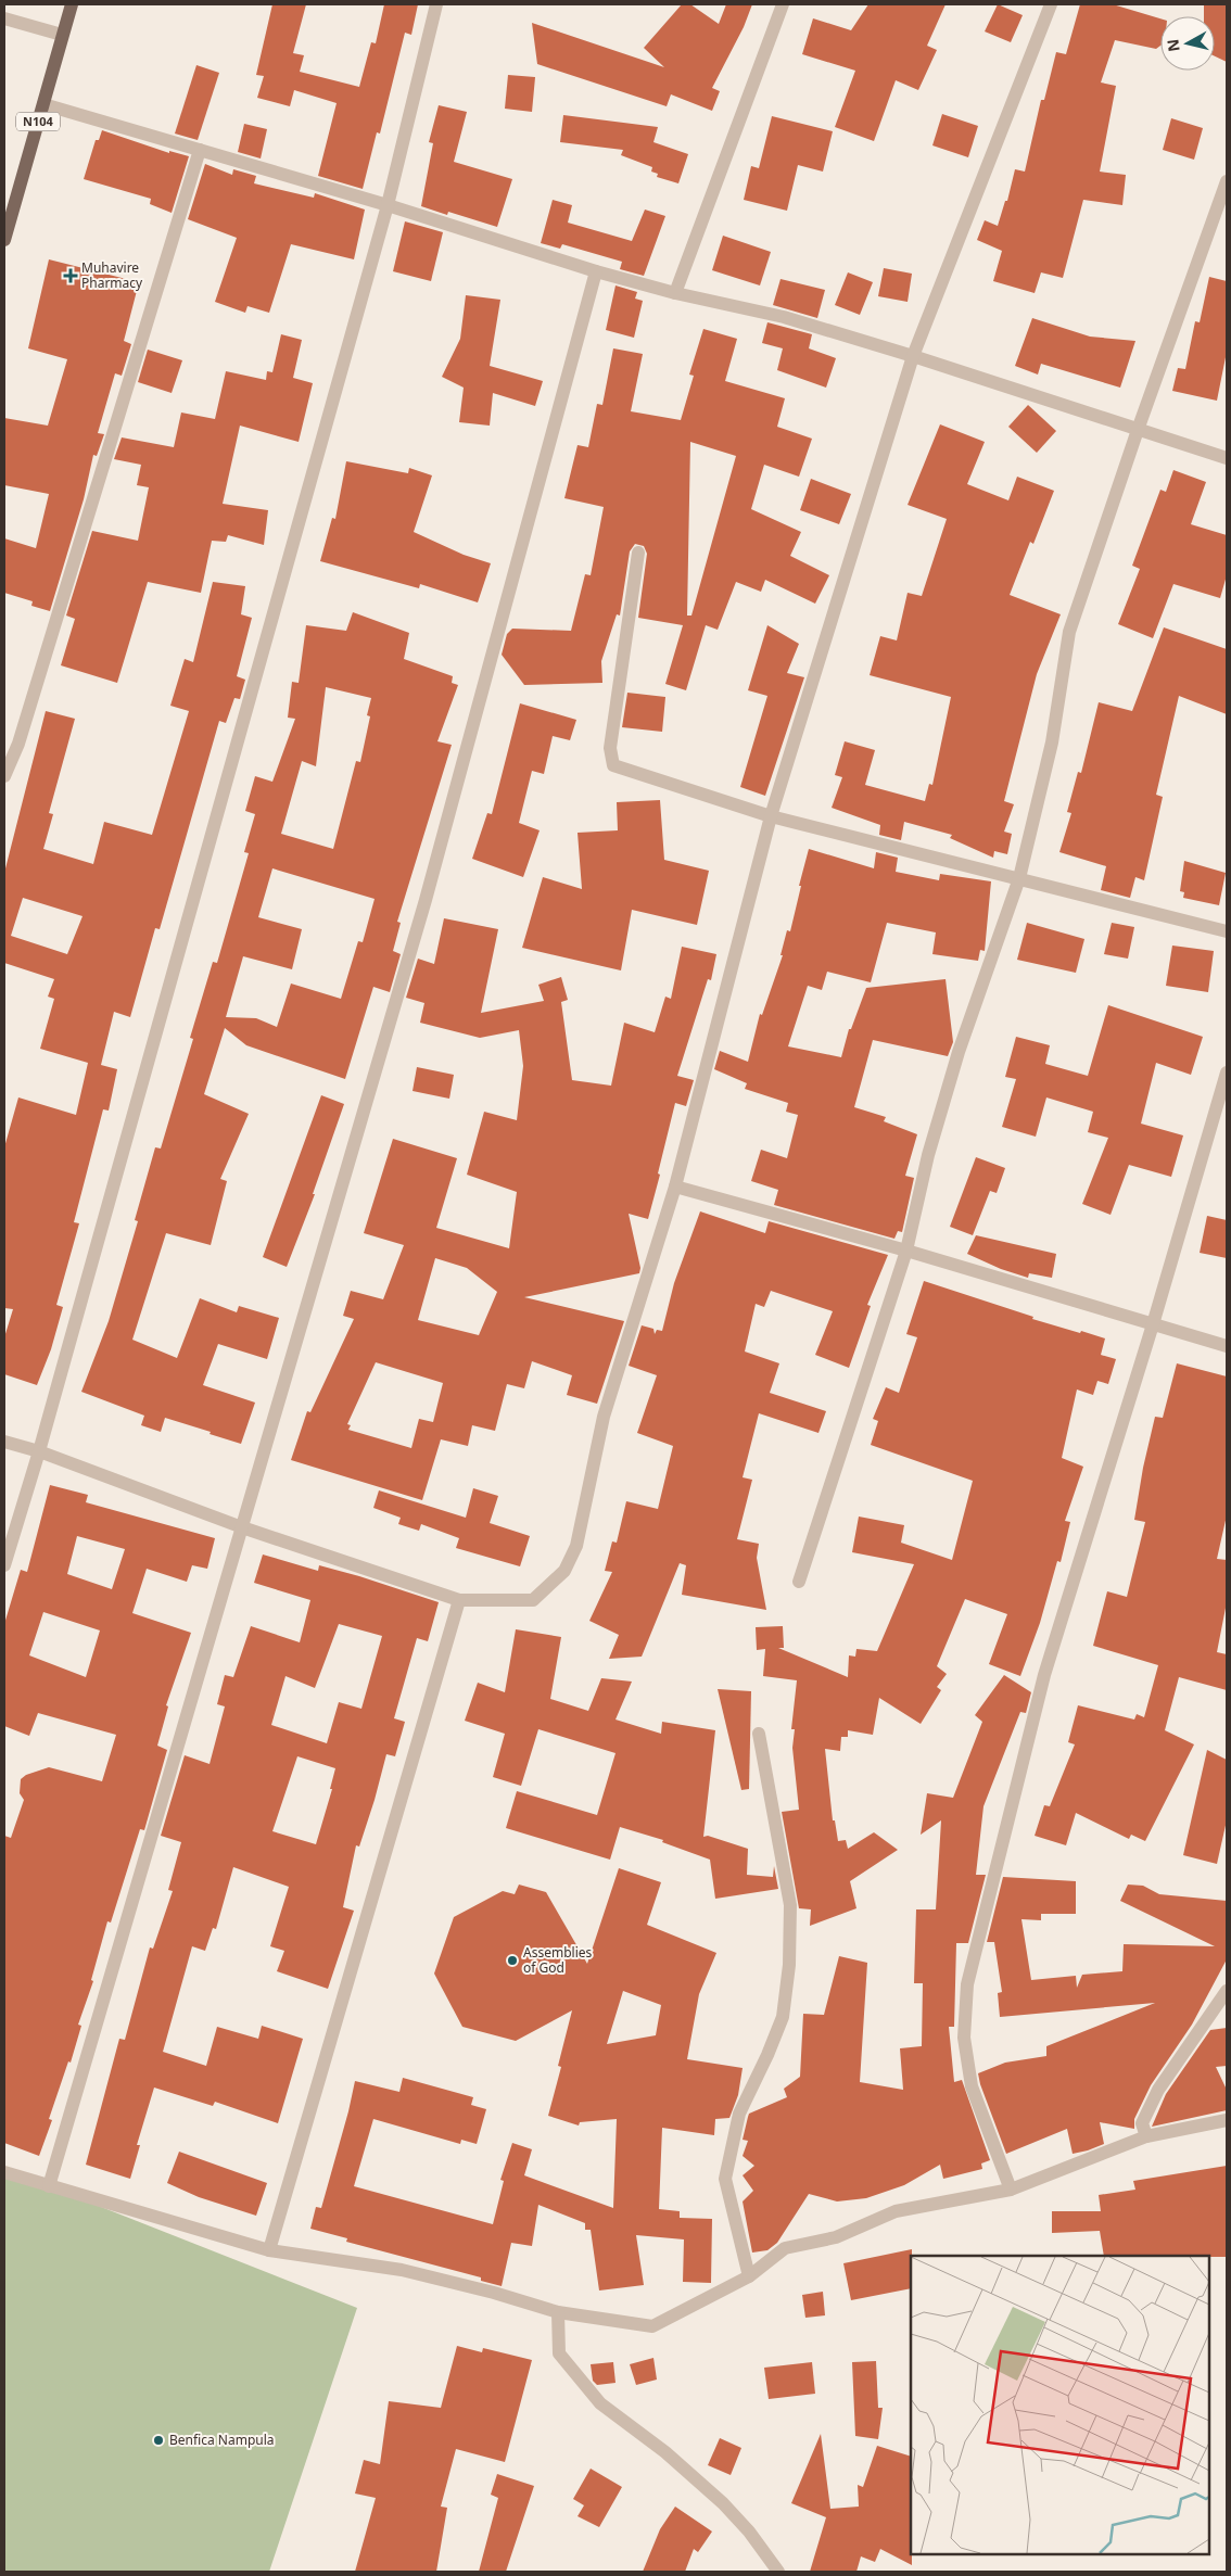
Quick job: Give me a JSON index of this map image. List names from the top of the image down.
{
  "streets": {
    "main road": ["N104"]
  },
  "places": {
    "health": ["Muhavire Pharmacy"],
    "other": ["Assemblies of God", "Benfica Nampula"]
  },
  "north": "left"
}
